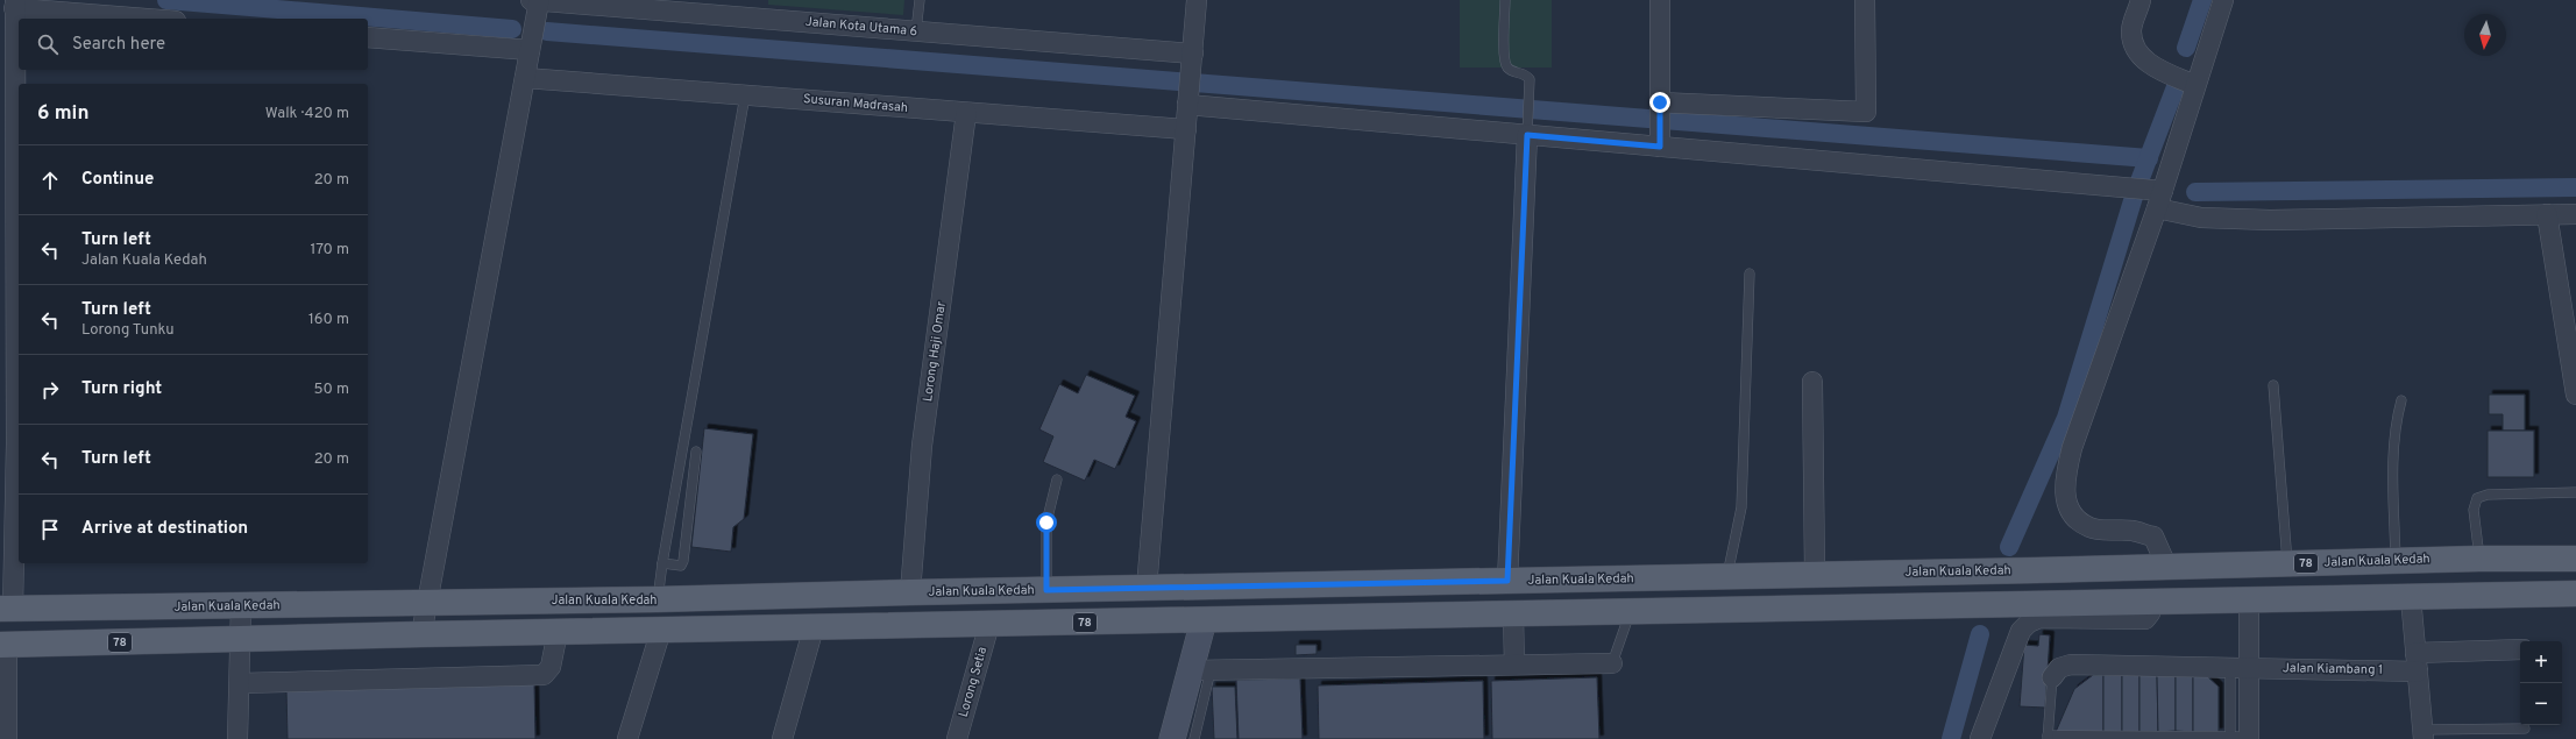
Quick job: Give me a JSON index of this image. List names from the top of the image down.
{
  "streets": {
    "main road": ["Jalan Kuala Kedah", "78"],
    "street": [
      "Jalan Kota Utama 6",
      "Susuran Madrasah",
      "Lorong Haji Omar",
      "Jalan Kiambang 1",
      "Lorong Setia"
    ]
  },
  "crossings": [
    ["Susuran Madrasah", "Lorong Haji Omar"],
    ["Lorong Haji Omar", "Jalan Kuala Kedah"],
    ["78", "Lorong Setia"]
  ],
  "north": "bottom",
  "page": {
    "search": "Search here",
    "heading": ["6 min", "Walk · 420 m"],
    "list": [
      ["Continue", "20 m"],
      ["Turn left", "Jalan Kuala Kedah", "170 m"],
      ["Turn left", "Lorong Tunku", "160 m"],
      ["Turn right", "50 m"],
      ["Turn left", "20 m"],
      "Arrive at destination"
    ],
    "map_buttons": ["+", "−"]
  }
}
